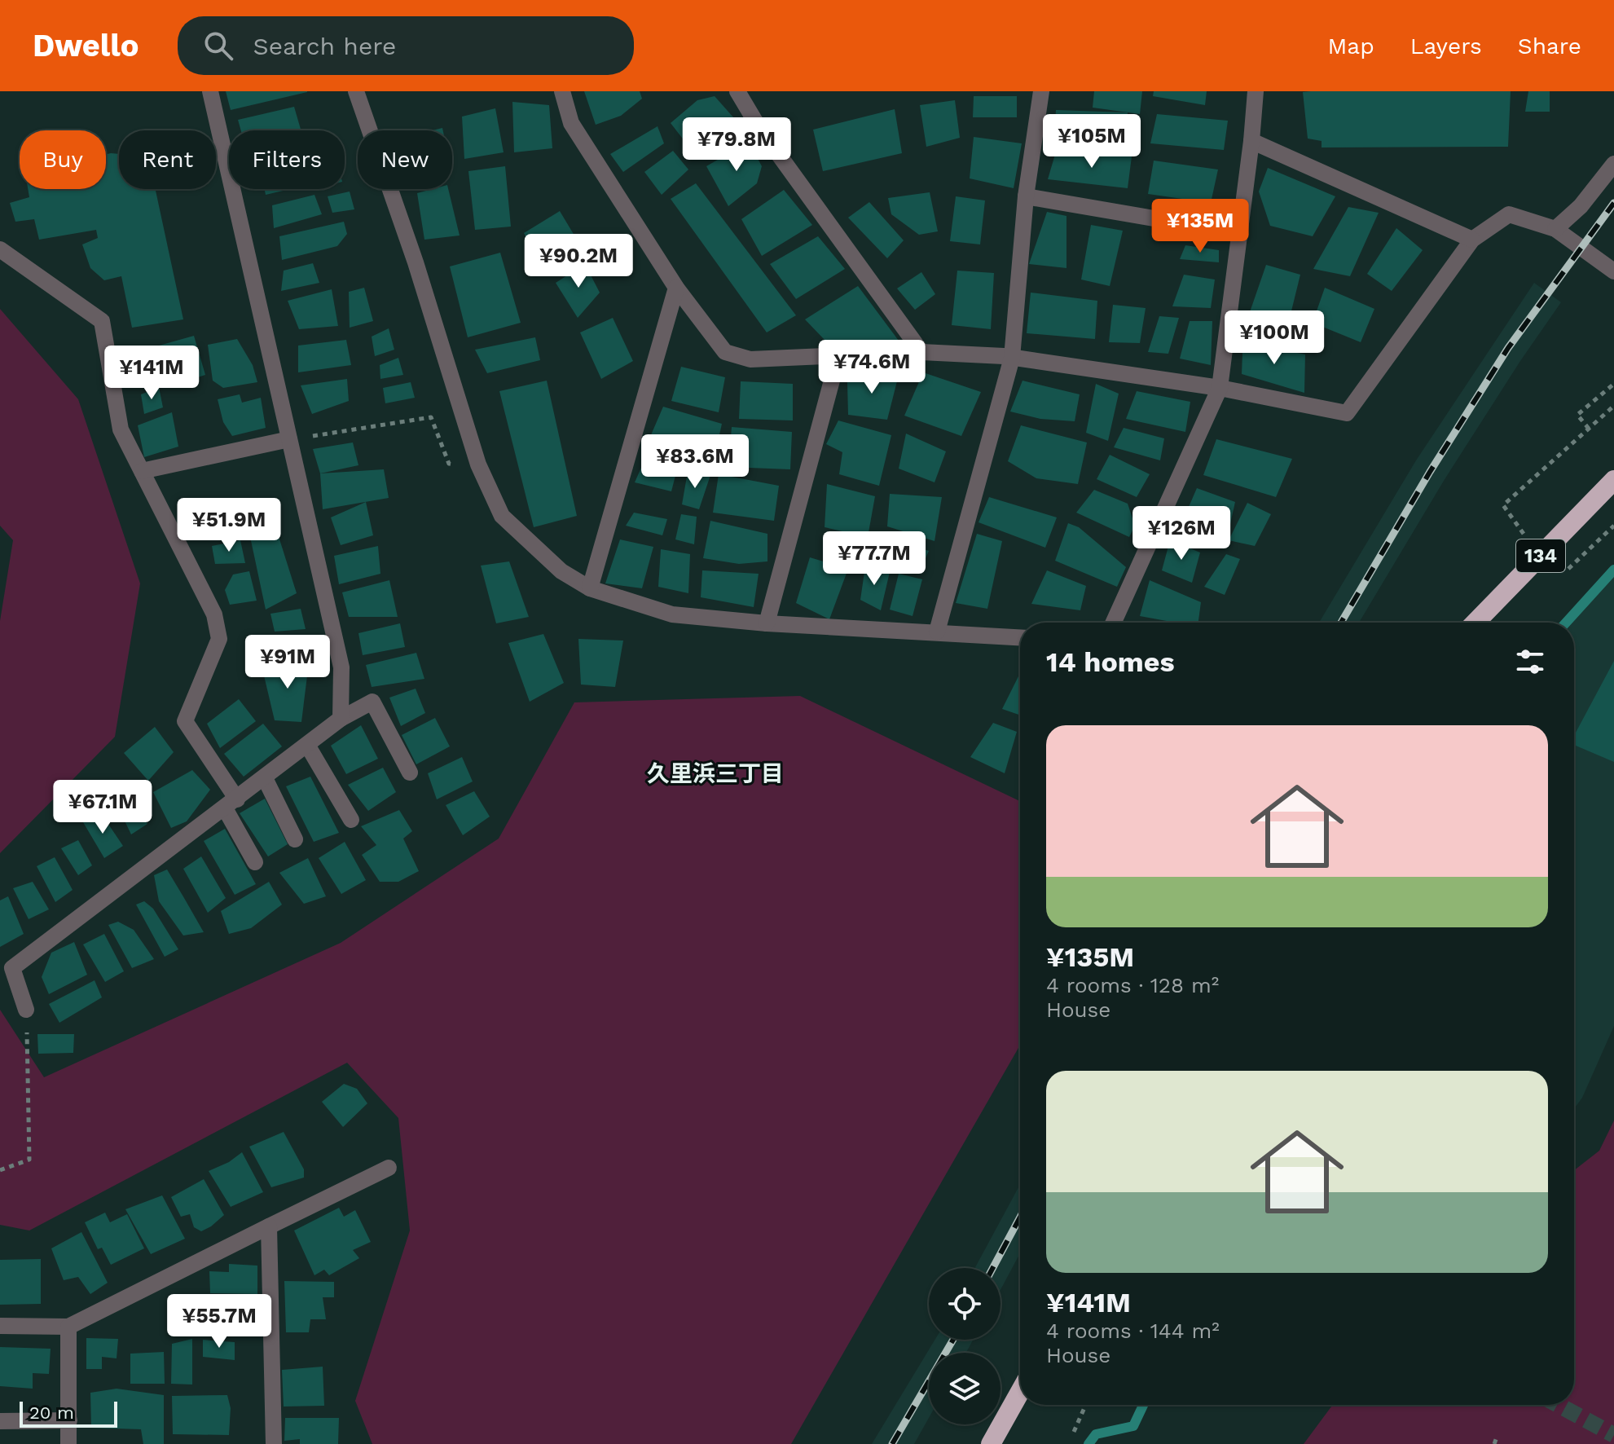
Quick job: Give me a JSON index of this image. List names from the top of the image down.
{
  "streets": {
    "highway": ["134"]
  },
  "districts": ["久里浜三丁目"],
  "scale_bar": "20 m",
  "page": {
    "header": "Dwello",
    "search": "Search here",
    "nav": ["Map", "Layers", "Share"],
    "price": [
      "¥105M",
      "¥79.8M",
      "¥135M",
      "¥90.2M",
      "¥100M",
      "¥74.6M",
      "¥141M",
      "¥83.6M",
      "¥51.9M",
      "¥126M",
      "¥77.7M",
      "¥91M",
      "¥67.1M",
      "¥55.7M"
    ],
    "chip": [
      "Buy",
      "Rent",
      "Filters",
      "New"
    ],
    "heading": "14 homes",
    "list": [
      {
        "name": "¥135M",
        "note": "4 rooms · 128 m² · House"
      },
      {
        "name": "¥141M",
        "note": "4 rooms · 144 m² · House"
      }
    ],
    "scale": "20 m"
  }
}
